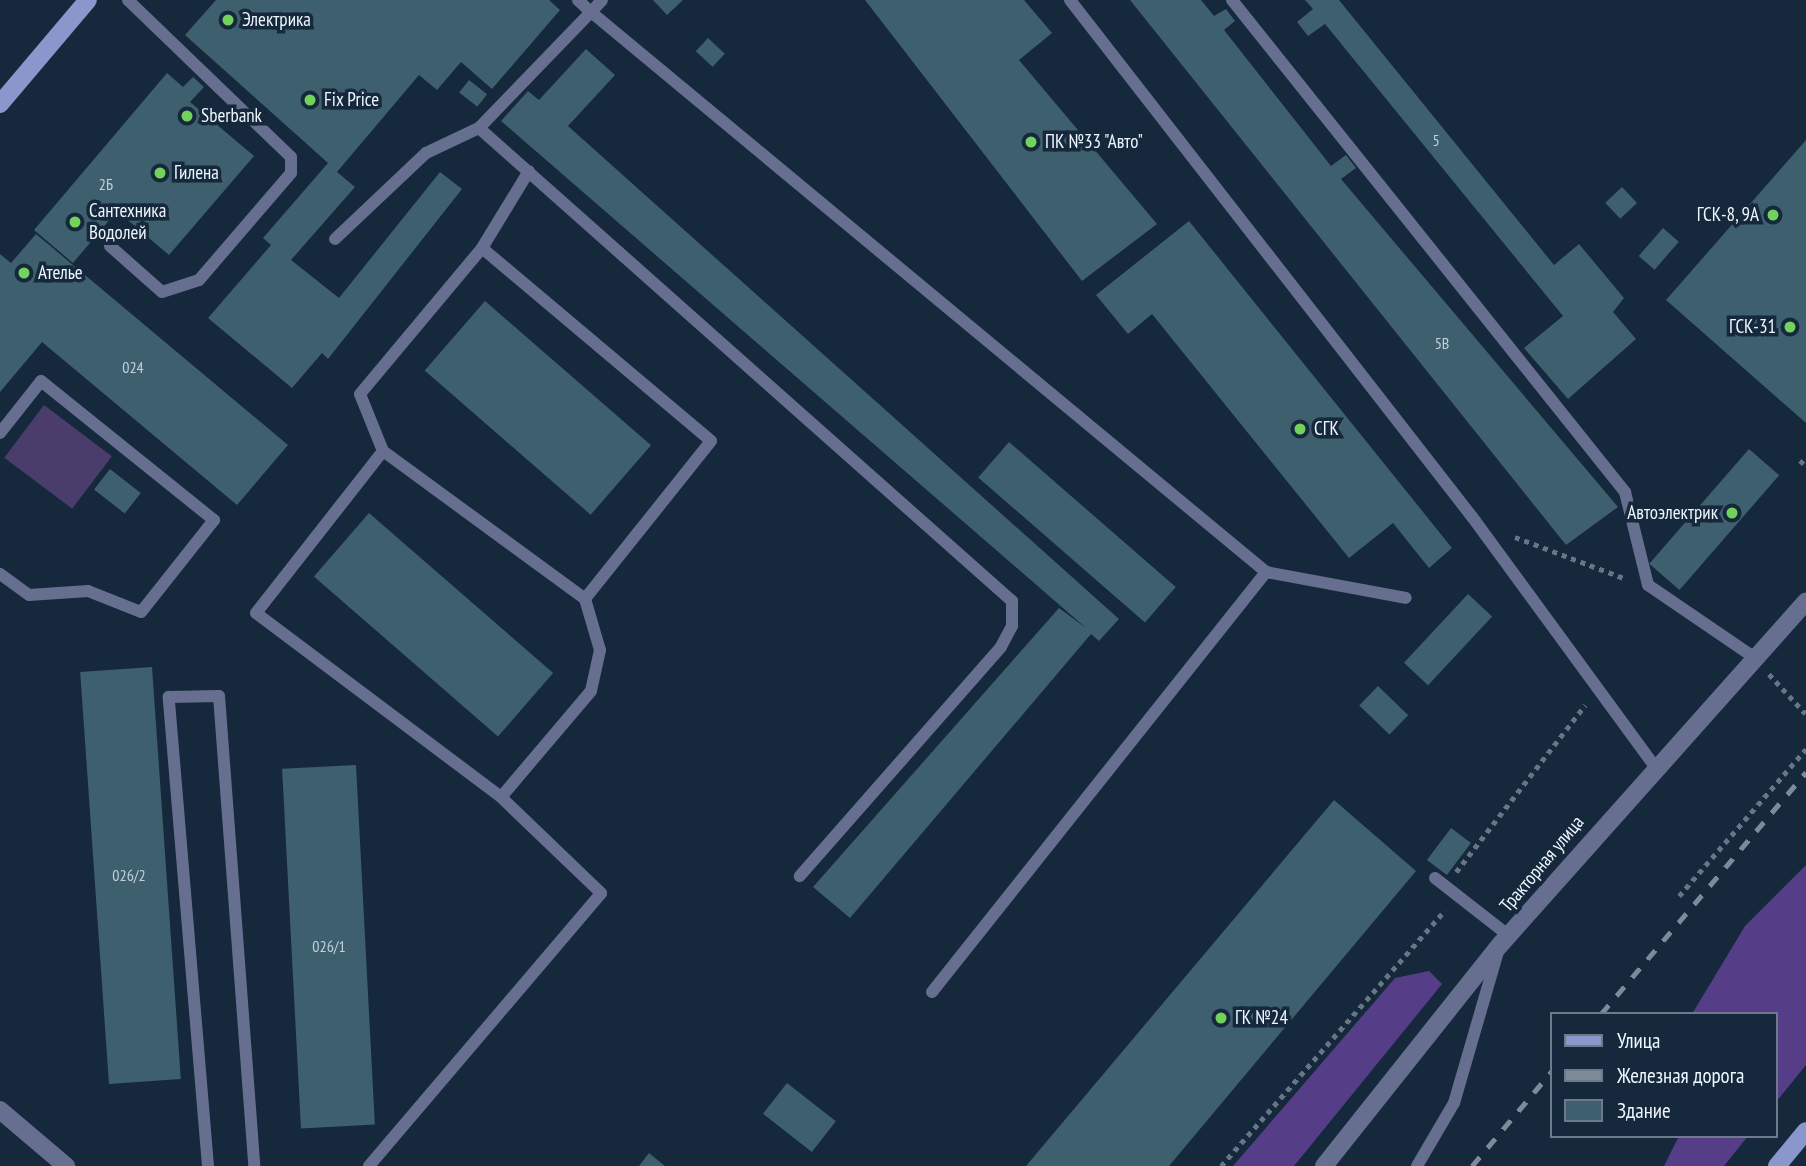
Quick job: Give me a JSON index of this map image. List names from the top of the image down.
{
  "streets": {
    "street": ["Тракторная улица"]
  },
  "places": [
    "Электрика",
    "Fix Price",
    "Sberbank",
    "ПК №33 \"Авто\"",
    "Гилена",
    "ГСК-8, 9А",
    "Сантехника Водолей",
    "Ателье",
    "ГСК-31",
    "СГК",
    "Автоэлектрик",
    "ГК №24"
  ],
  "house_numbers": [
    "5",
    "2Б",
    "5В",
    "024",
    "026/2",
    "026/1"
  ],
  "legend": ["Улица", "Железная дорога", "Здание"]
}
